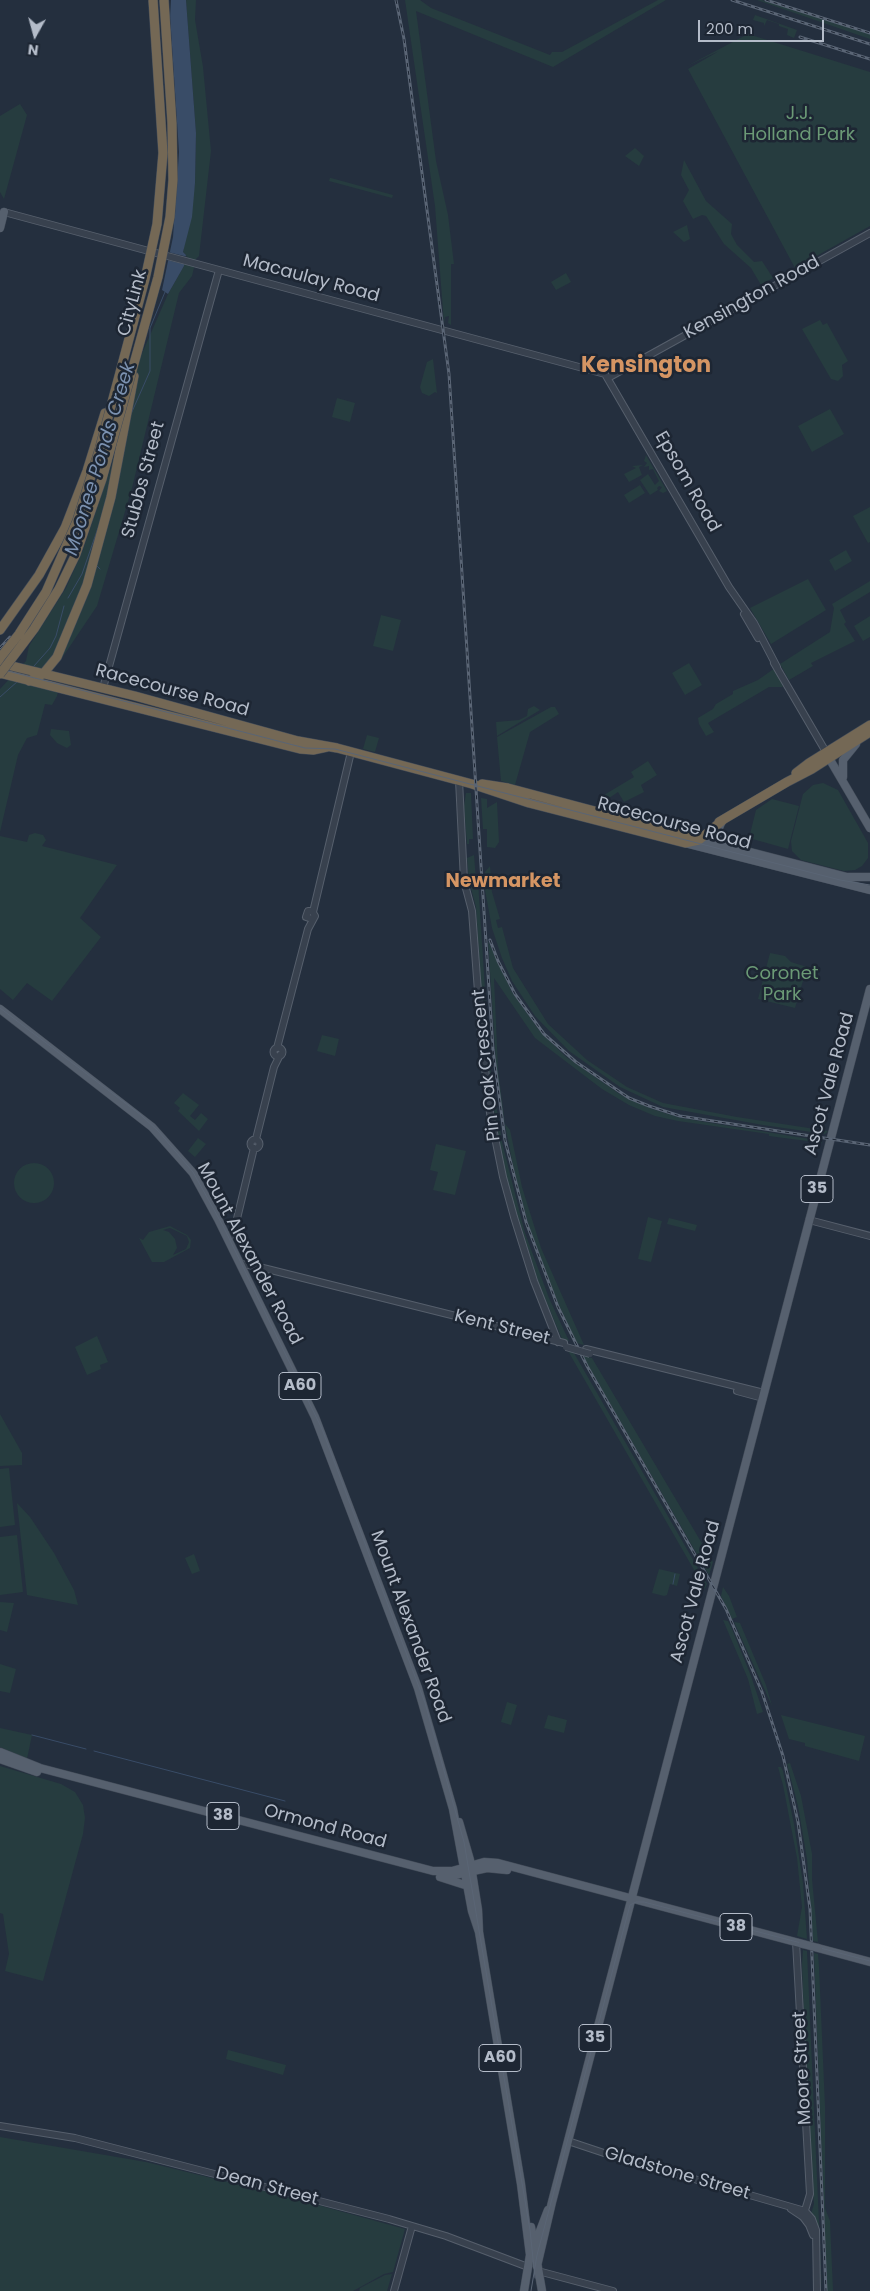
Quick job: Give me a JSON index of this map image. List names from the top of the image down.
{
  "streets": {
    "highway": ["CityLink", "Stubbs Street", "Racecourse Road"],
    "main road": [
      "Epsom Road",
      "Ascot Vale Road",
      "35",
      "Mount Alexander Road",
      "A60",
      "38",
      "Ormond Road"
    ],
    "street": [
      "Macaulay Road",
      "Kensington Road",
      "Pin Oak Crescent",
      "Kent Street",
      "Moore Street",
      "Gladstone Street",
      "Dean Street"
    ]
  },
  "crossings": [
    ["Macaulay Road", "Kensington Road"],
    ["Macaulay Road", "Stubbs Street"],
    ["Macaulay Road", "Epsom Road"],
    ["Kensington Road", "Epsom Road"],
    ["CityLink", "Racecourse Road"],
    ["Stubbs Street", "Racecourse Road"],
    ["Racecourse Road", "Pin Oak Crescent"],
    ["Pin Oak Crescent", "Kent Street"],
    ["Ascot Vale Road", "Mount Alexander Road"],
    ["Ascot Vale Road", "Kent Street"],
    ["Ascot Vale Road", "38"],
    ["Ascot Vale Road", "Gladstone Street"],
    ["Ascot Vale Road", "Dean Street"],
    ["Mount Alexander Road", "Kent Street"],
    ["Mount Alexander Road", "38"],
    ["Mount Alexander Road", "Ormond Road"],
    ["Mount Alexander Road", "Dean Street"],
    ["38", "Ormond Road"],
    ["38", "Moore Street"],
    ["Moore Street", "Gladstone Street"]
  ],
  "districts": ["Kensington", "Newmarket"],
  "water": ["Moonee Ponds Creek"],
  "parks": ["J.J. Holland Park", "Coronet Park"],
  "scale_bar": "200 m",
  "north": "bottom"
}
